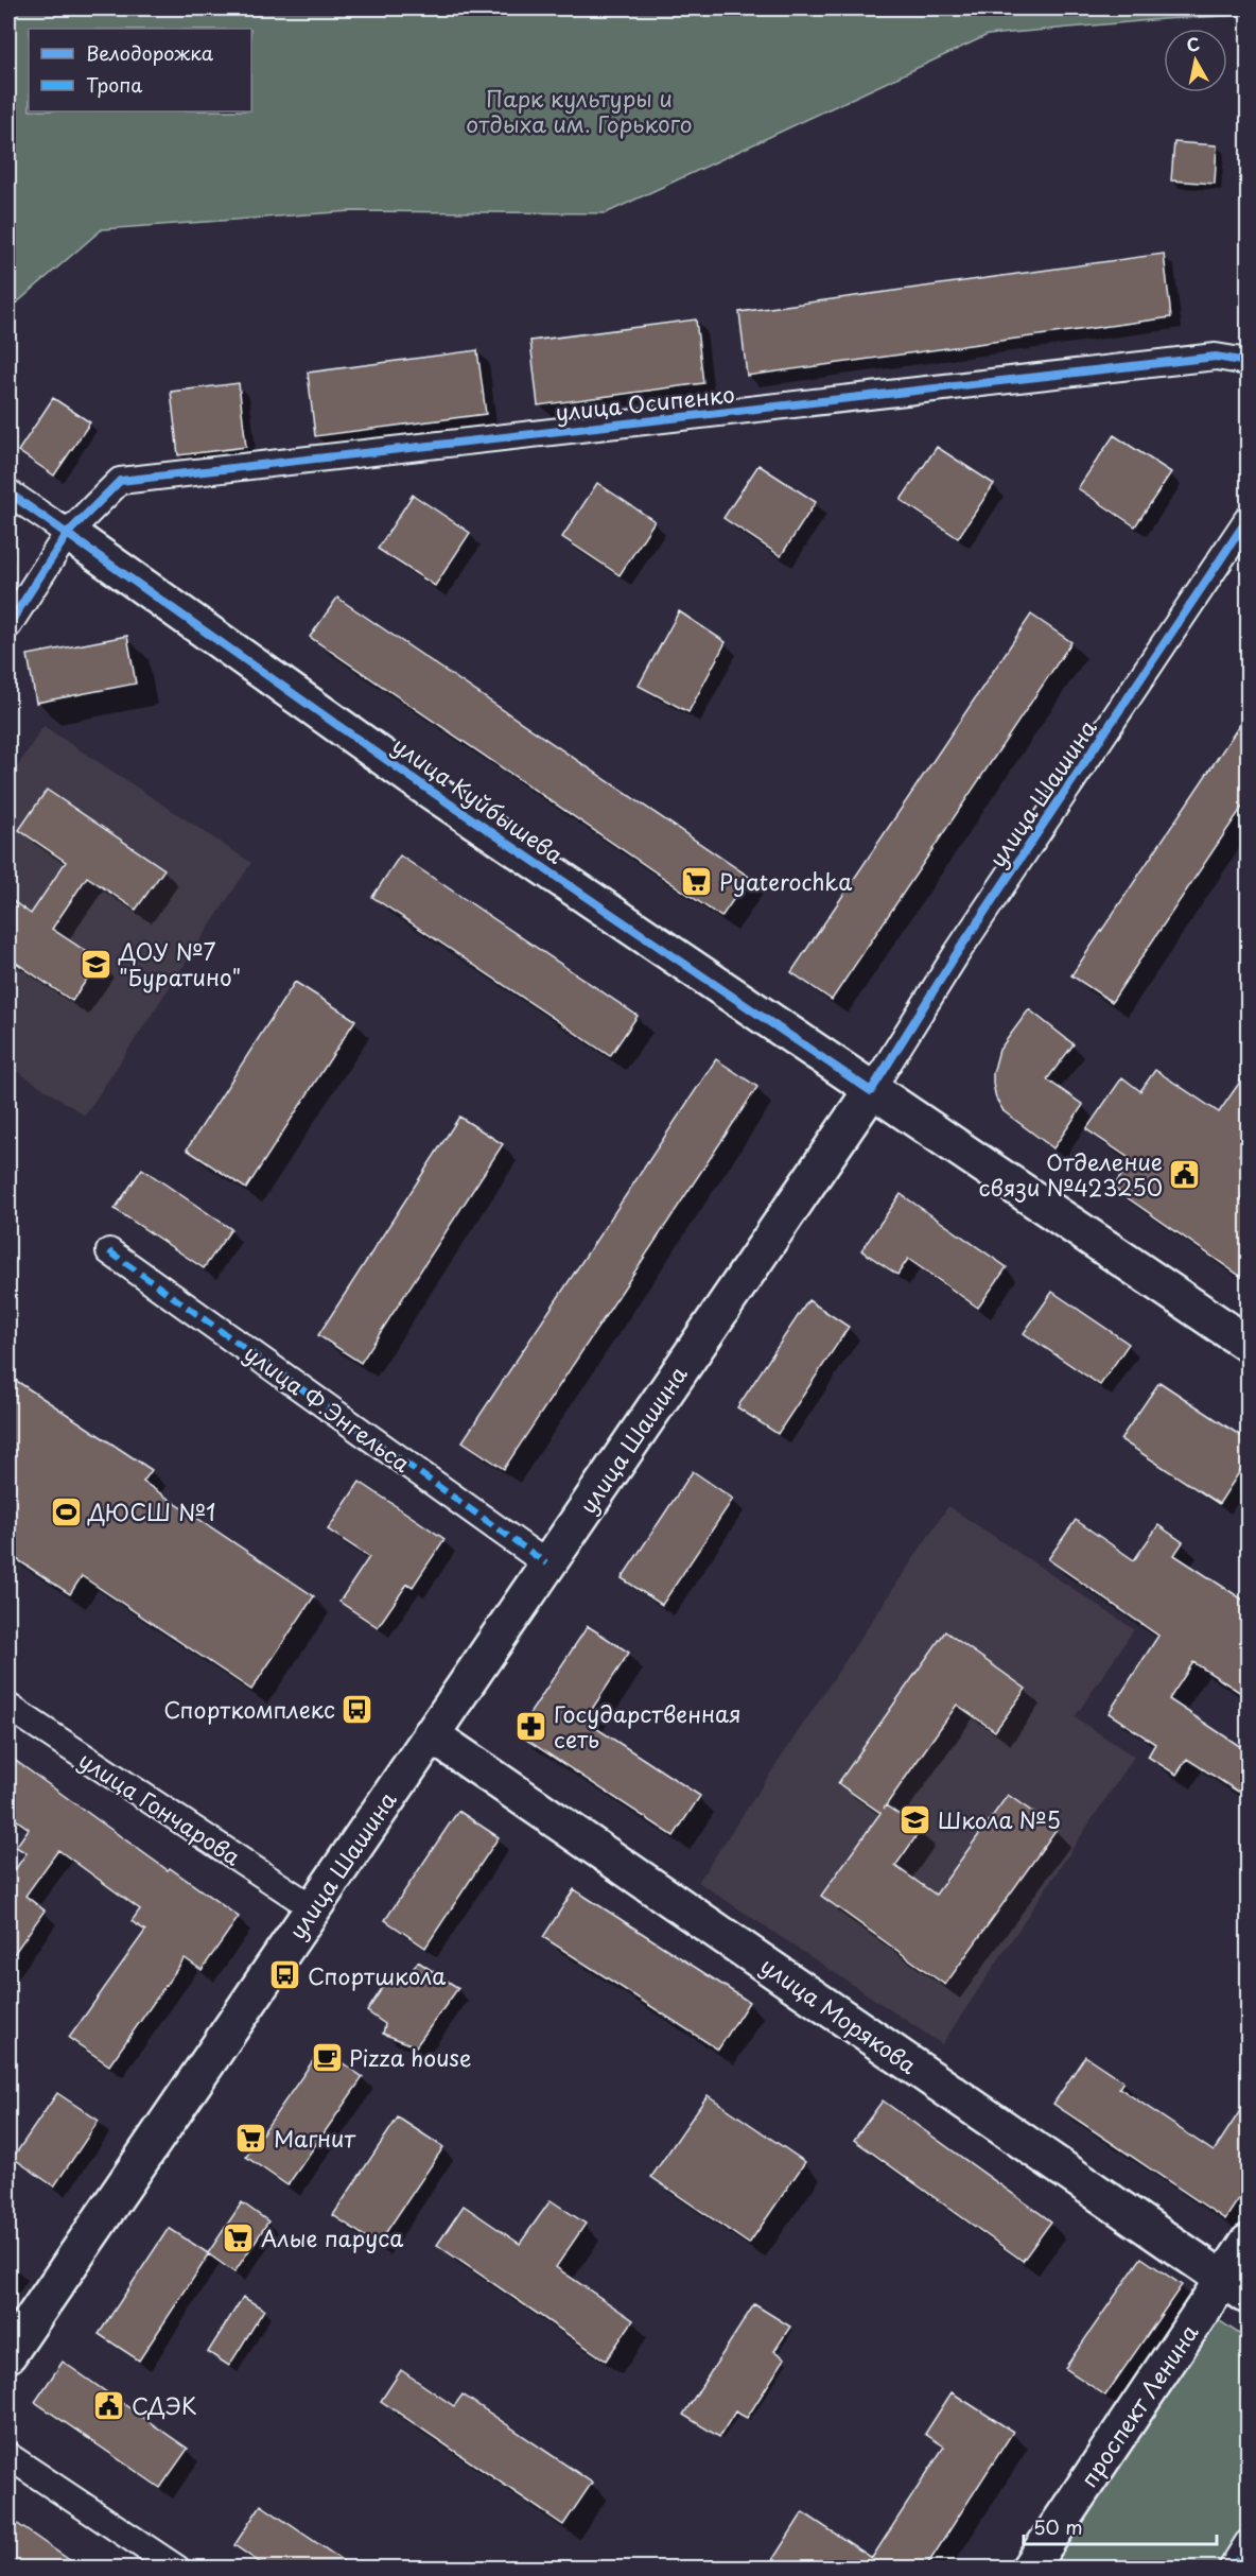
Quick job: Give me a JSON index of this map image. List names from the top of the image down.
{
  "streets": {
    "main road": [
      "улица Шашина",
      "улица Куйбышева",
      "улица Морякова",
      "проспект Ленина"
    ],
    "street": ["улица Осипенко", "улица Ф.Энгельса", "улица Гончарова"]
  },
  "crossings": [
    ["улица Осипенко", "улица Куйбышева"],
    ["улица Шашина", "улица Куйбышева"],
    ["улица Шашина", "улица Ф.Энгельса"],
    ["улица Шашина", "улица Гончарова"],
    ["улица Шашина", "улица Морякова"],
    ["улица Морякова", "проспект Ленина"]
  ],
  "parks": ["Парк культуры и отдыха им. Горького"],
  "places": {
    "supermarket": ["Pyaterochka", "Магнит", "Алые паруса"],
    "school or university": ["ДОУ №7 \"Буратино\"", "Школа №5"],
    "public building": ["Отделение связи №423250", "СДЭК"],
    "sports": ["ДЮСШ №1"],
    "bus stop": ["Спорткомплекс", "Спортшкола"],
    "pharmacy": ["Государственная сеть"],
    "cafe": ["Pizza house"]
  },
  "legend": ["Велодорожка", "Тропа"],
  "scale_bar": "50 m",
  "north": "top"
}
